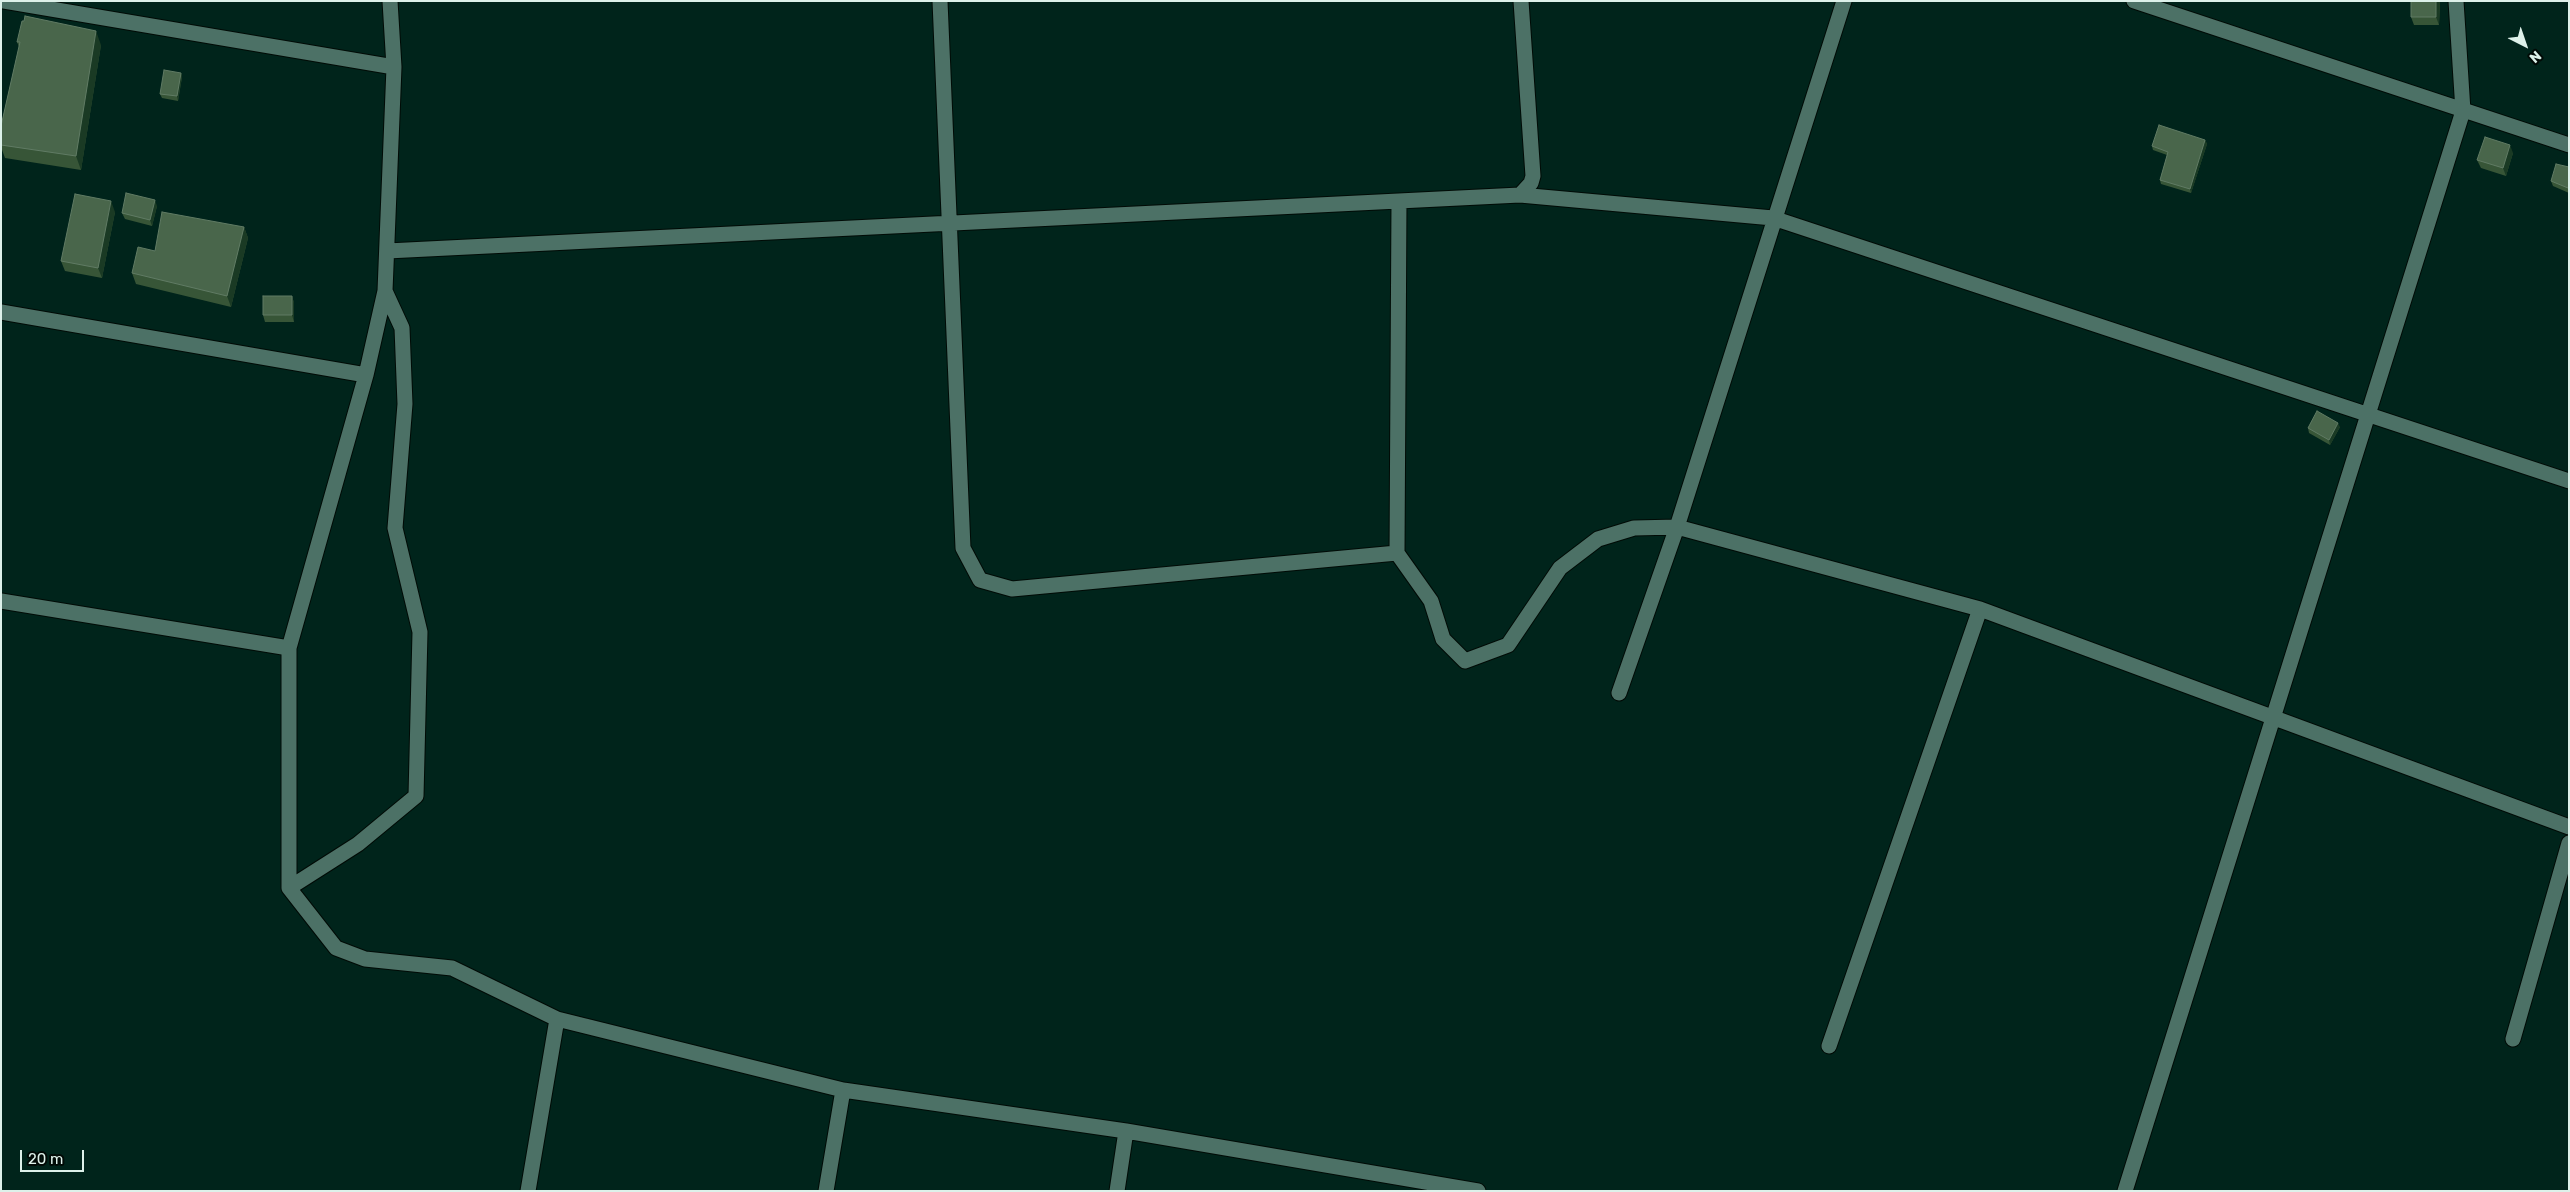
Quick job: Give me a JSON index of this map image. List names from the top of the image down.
{
  "scale_bar": "20 m",
  "north": "bottom right"
}
